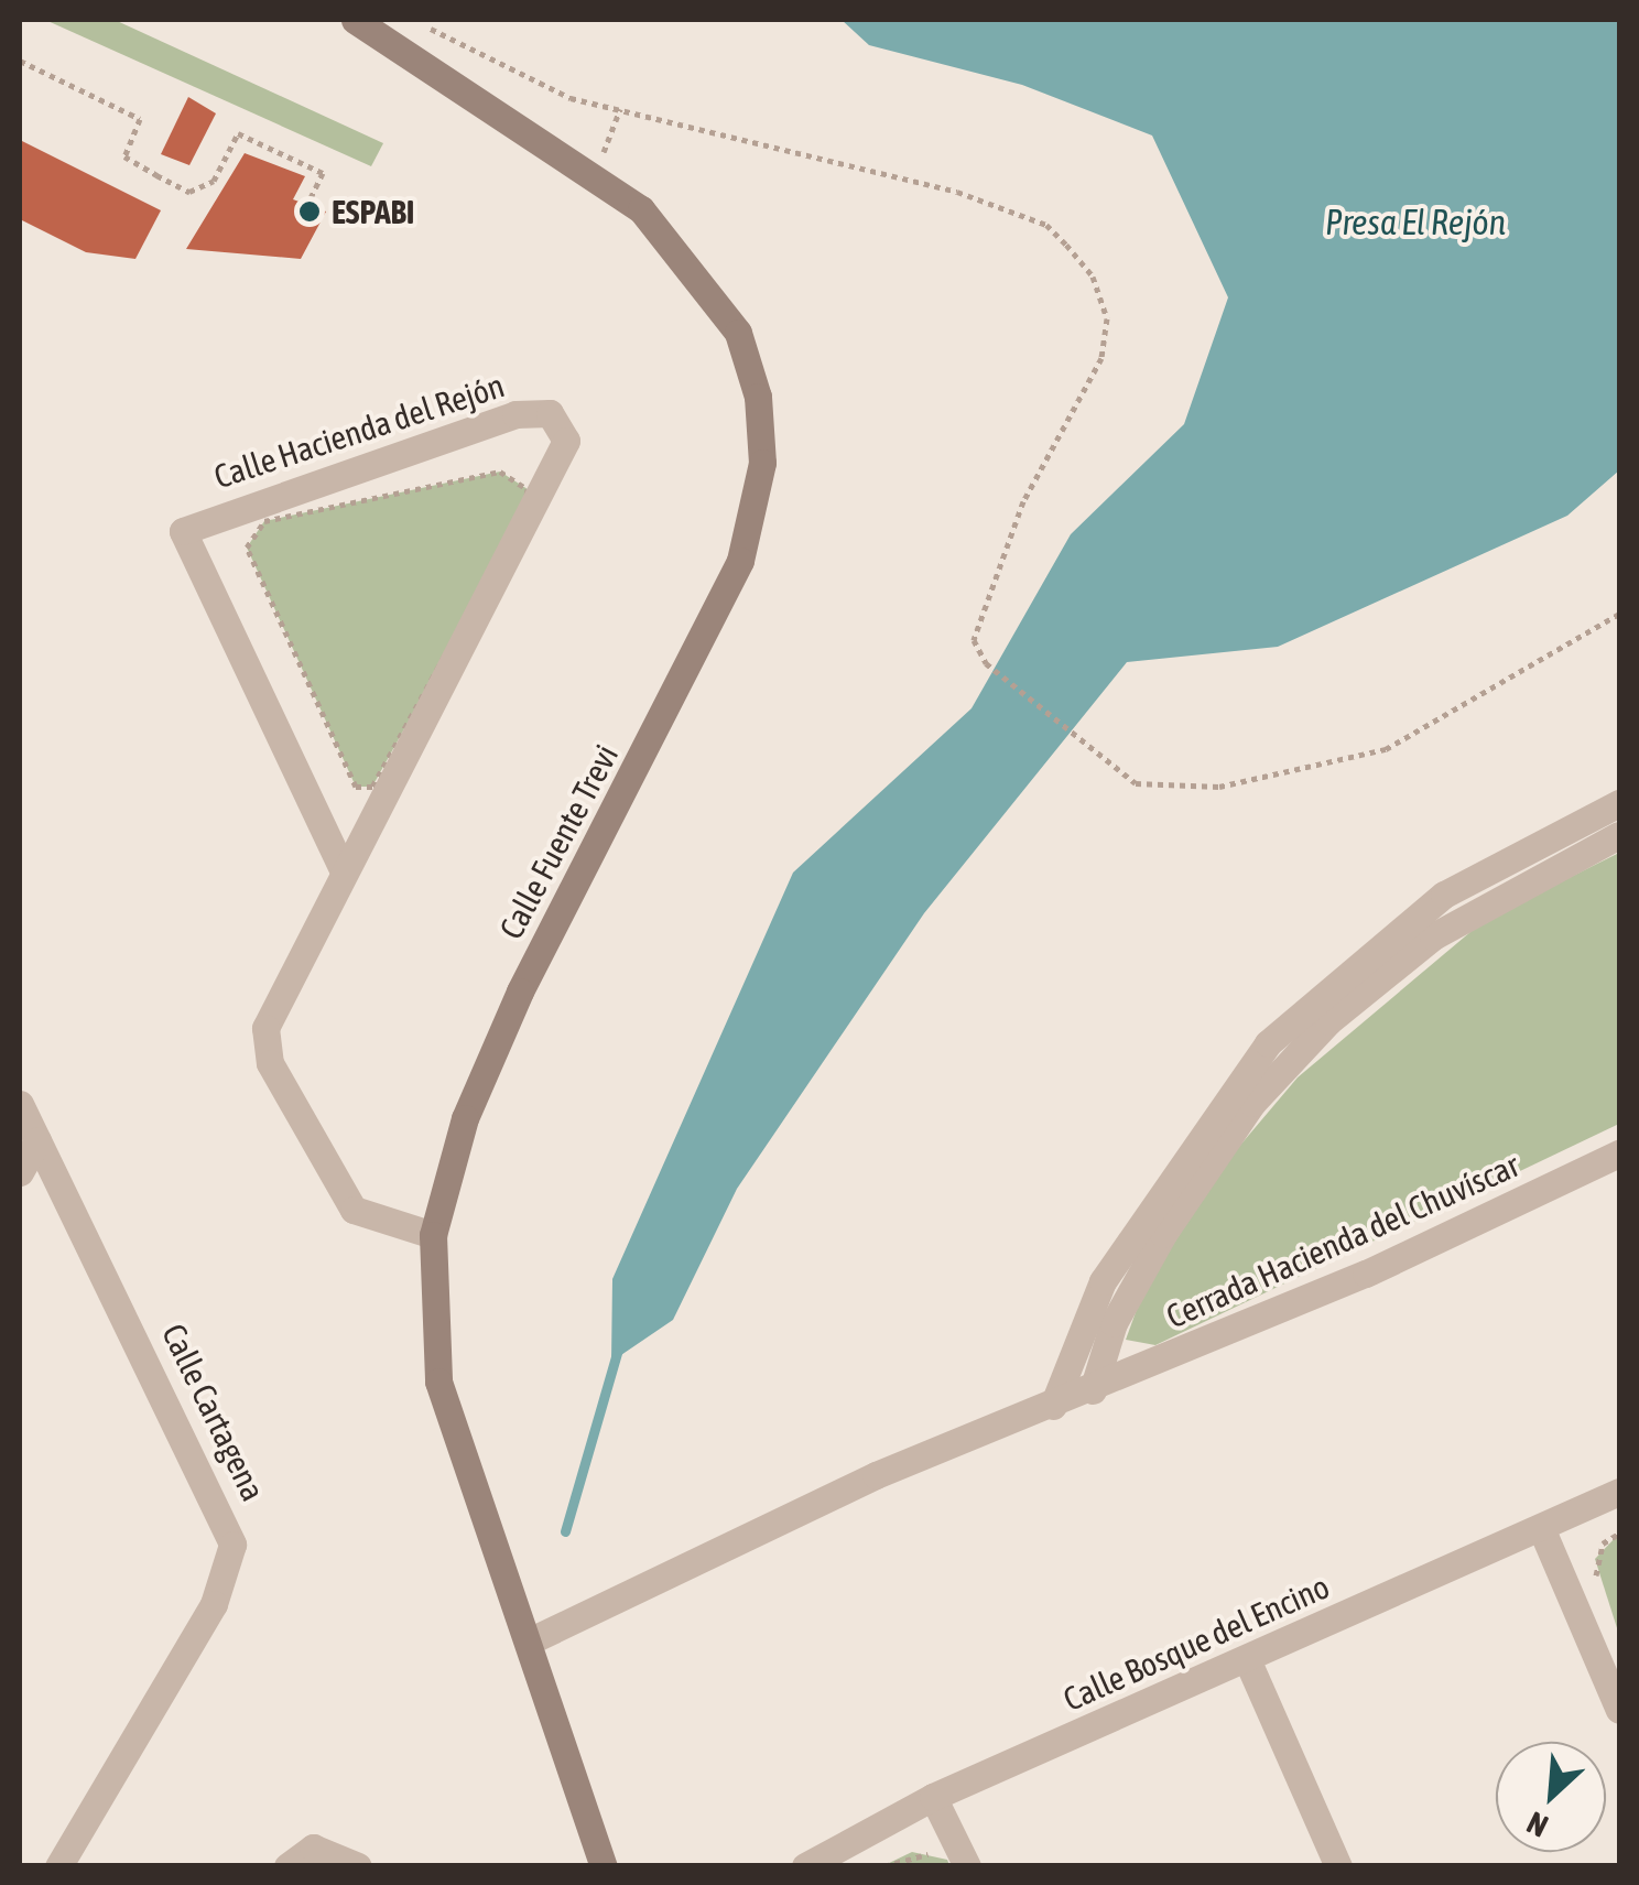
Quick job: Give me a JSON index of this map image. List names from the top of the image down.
{
  "streets": {
    "street": [
      "Calle Hacienda del Rejón",
      "Calle Fuente Trevi",
      "Cerrada Hacienda del Chuvíscar",
      "Calle Cartagena",
      "Calle Bosque del Encino"
    ]
  },
  "crossings": [
    ["Calle Hacienda del Rejón", "Calle Fuente Trevi"],
    ["Calle Fuente Trevi", "Cerrada Hacienda del Chuvíscar"]
  ],
  "water": ["Presa El Rejón"],
  "places": ["ESPABI"],
  "north": "bottom left"
}
